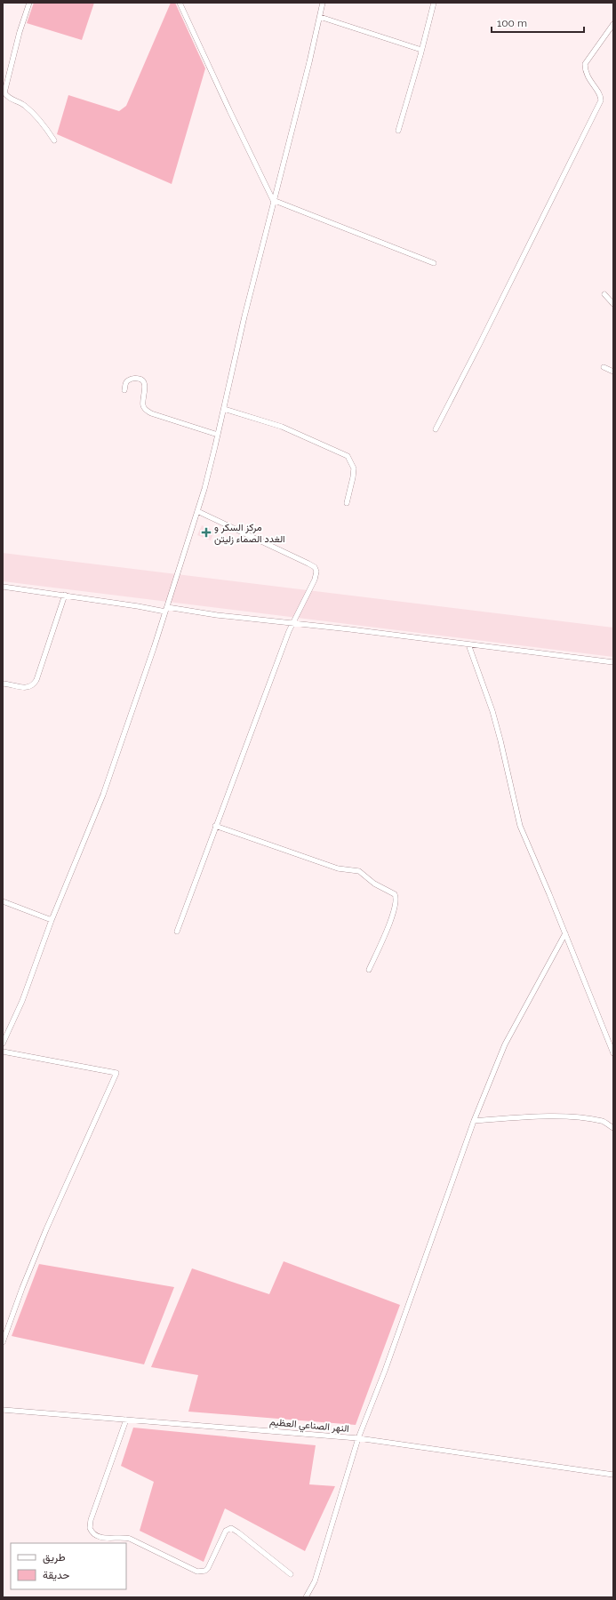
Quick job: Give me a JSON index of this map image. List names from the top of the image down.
{
  "streets": {
    "street": ["النهر الصناعي العظيم"]
  },
  "places": {
    "health": ["مركز السكر و الغدد الصماء زليتن"]
  },
  "legend": ["طريق", "حديقة"],
  "scale_bar": "100 m"
}
